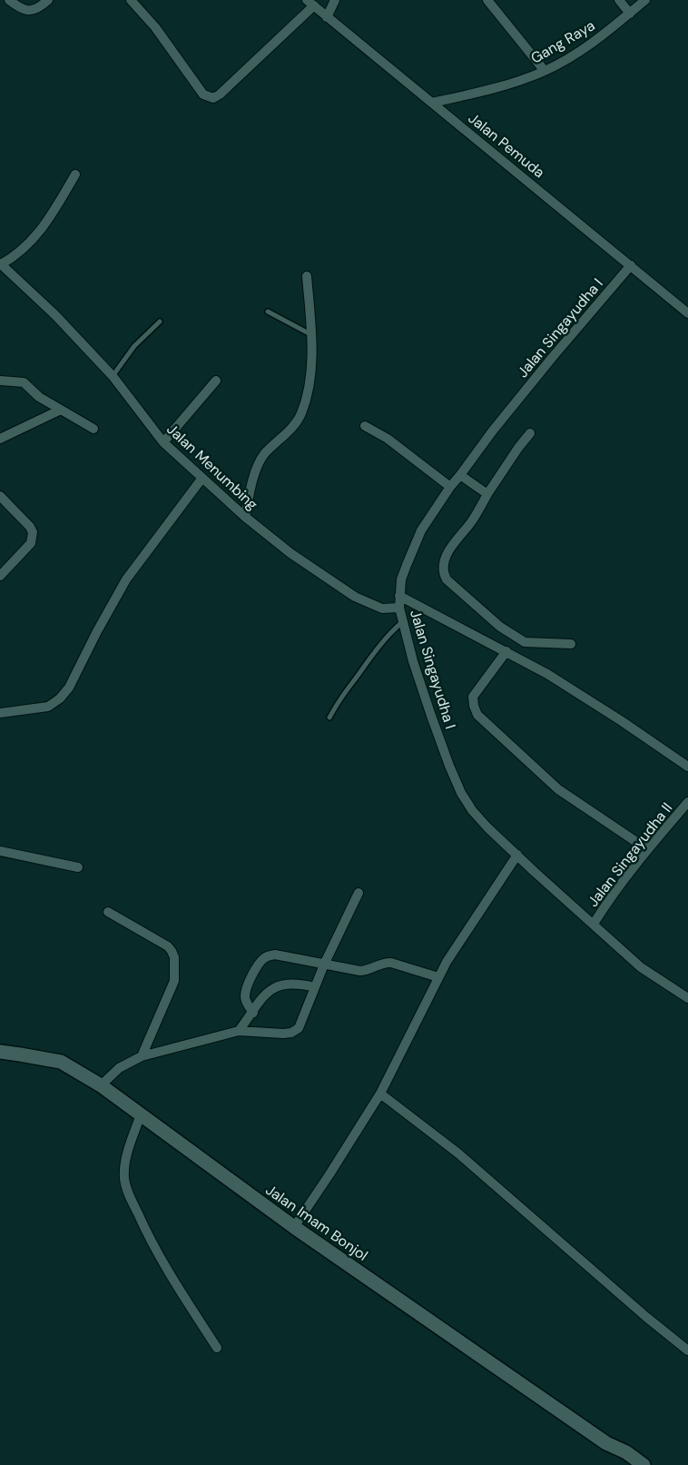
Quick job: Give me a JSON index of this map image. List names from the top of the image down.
{
  "streets": {
    "main road": ["Jalan Imam Bonjol"],
    "street": [
      "Gang Raya",
      "Jalan Pemuda",
      "Jalan Singayudha I",
      "Jalan Menumbing",
      "Jalan Singayudha II"
    ]
  },
  "crossings": [
    ["Gang Raya", "Jalan Pemuda"],
    ["Jalan Pemuda", "Jalan Singayudha I"],
    ["Jalan Singayudha I", "Jalan Menumbing"],
    ["Jalan Singayudha I", "Jalan Singayudha II"]
  ]
}
